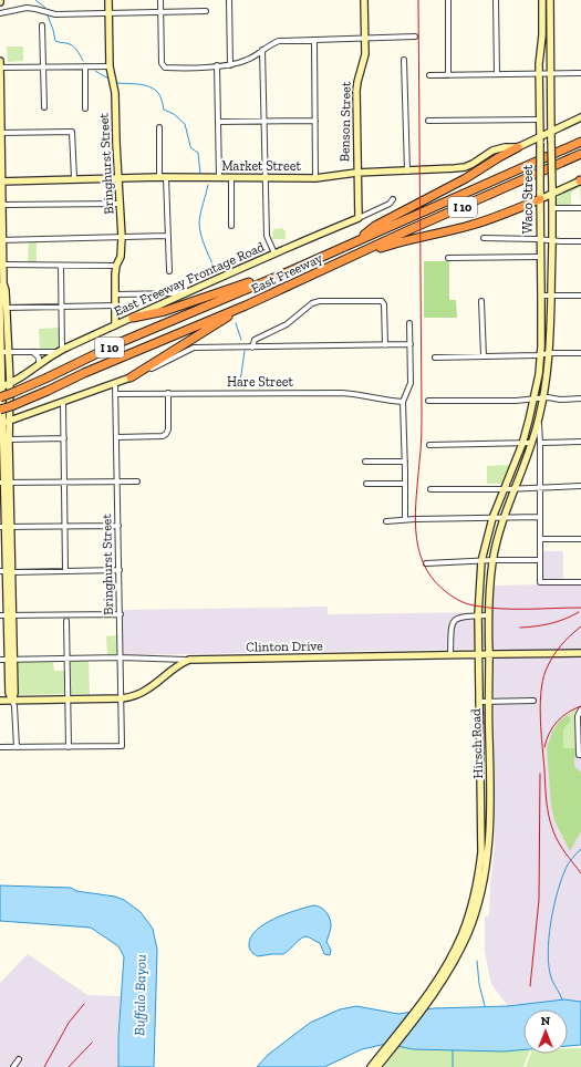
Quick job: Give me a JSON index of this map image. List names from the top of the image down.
{
  "streets": {
    "highway": ["I 10", "East Freeway"],
    "main road": [
      "Benson Street",
      "Bringhurst Street",
      "Market Street",
      "Waco Street",
      "East Freeway Frontage Road",
      "Clinton Drive",
      "Hirsch Road"
    ],
    "street": ["Hare Street"]
  },
  "crossings": [
    ["Benson Street", "Market Street"],
    ["Benson Street", "East Freeway Frontage Road"],
    ["Bringhurst Street", "Market Street"],
    ["Bringhurst Street", "East Freeway Frontage Road"],
    ["Bringhurst Street", "Hare Street"],
    ["Waco Street", "Hirsch Road"],
    ["Clinton Drive", "Hirsch Road"]
  ],
  "water": ["Buffalo Bayou"],
  "north": "top"
}
